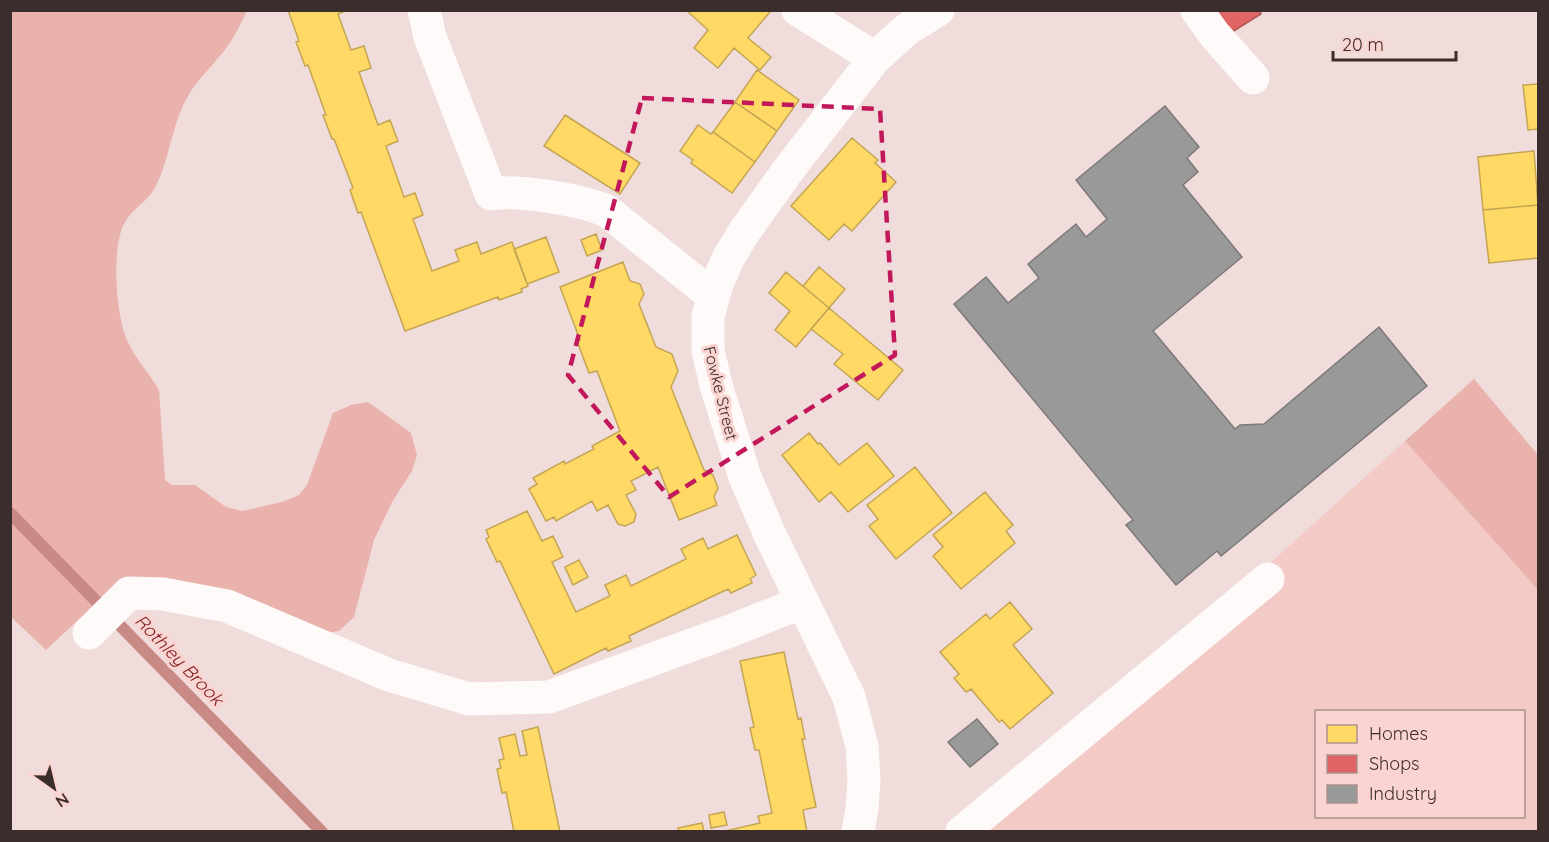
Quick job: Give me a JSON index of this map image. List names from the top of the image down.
{
  "streets": {
    "street": ["Fowke Street"]
  },
  "water": ["Rothley Brook"],
  "legend": ["Homes", "Shops", "Industry"],
  "scale_bar": "20 m",
  "north": "bottom right"
}
